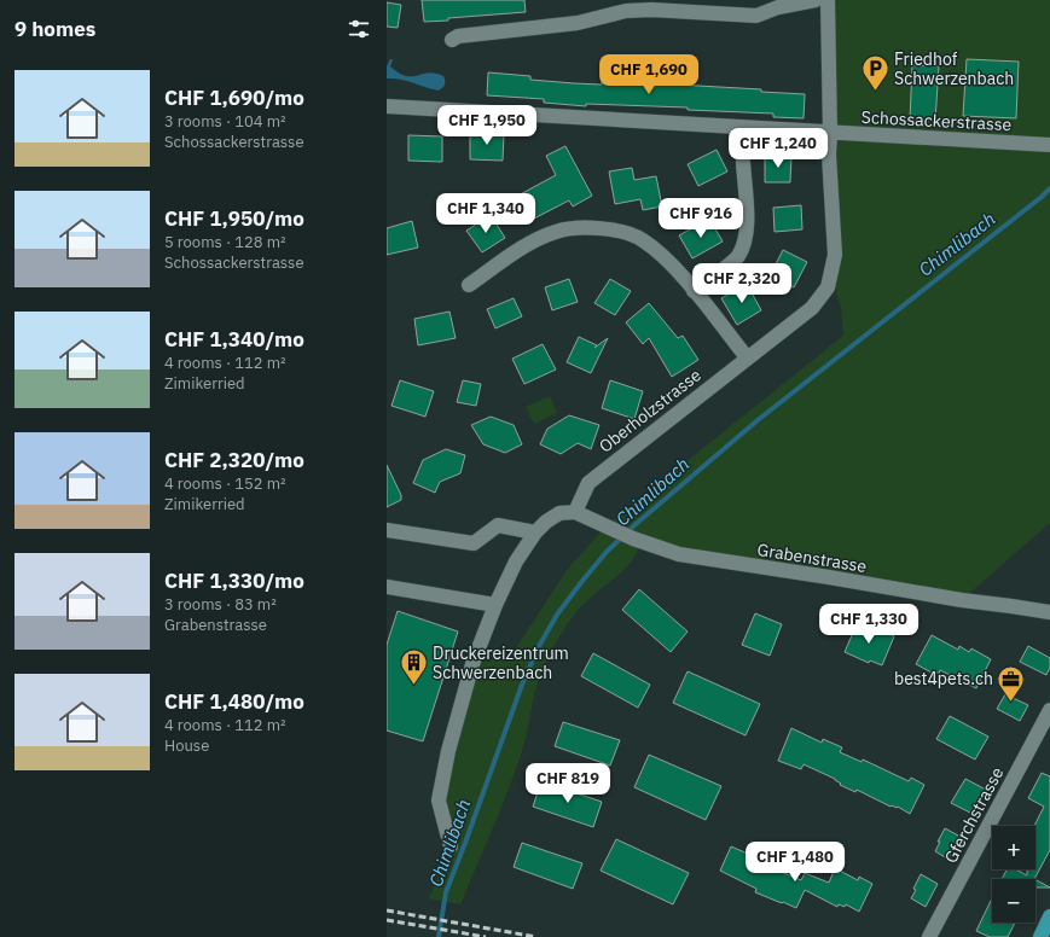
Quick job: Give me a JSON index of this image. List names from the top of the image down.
{
  "streets": {
    "street": [
      "Schossackerstrasse",
      "Oberholzstrasse",
      "Grabenstrasse",
      "Gferchstrasse"
    ]
  },
  "crossings": [
    ["Schossackerstrasse", "Oberholzstrasse"],
    ["Oberholzstrasse", "Grabenstrasse"]
  ],
  "water": ["Chimlibach"],
  "places": {
    "parking": ["Friedhof Schwerzenbach"],
    "building": ["Druckereizentrum Schwerzenbach"],
    "office": ["best4pets.ch"]
  },
  "page": {
    "heading": "9 homes",
    "price": [
      "CHF 1,690",
      "CHF 1,950",
      "CHF 1,240",
      "CHF 1,340",
      "CHF 916",
      "CHF 2,320",
      "CHF 1,330",
      "CHF 819",
      "CHF 1,480"
    ],
    "list": [
      {
        "name": "CHF 1,690/mo",
        "note": "3 rooms · 104 m² · Schossackerstrasse"
      },
      {
        "name": "CHF 1,950/mo",
        "note": "5 rooms · 128 m² · Schossackerstrasse"
      },
      {
        "name": "CHF 1,340/mo",
        "note": "4 rooms · 112 m² · Zimikerried"
      },
      {
        "name": "CHF 2,320/mo",
        "note": "4 rooms · 152 m² · Zimikerried"
      },
      {
        "name": "CHF 1,330/mo",
        "note": "3 rooms · 83 m² · Grabenstrasse"
      },
      {
        "name": "CHF 1,480/mo",
        "note": "4 rooms · 112 m² · House"
      }
    ],
    "map_buttons": ["+", "−"]
  }
}
